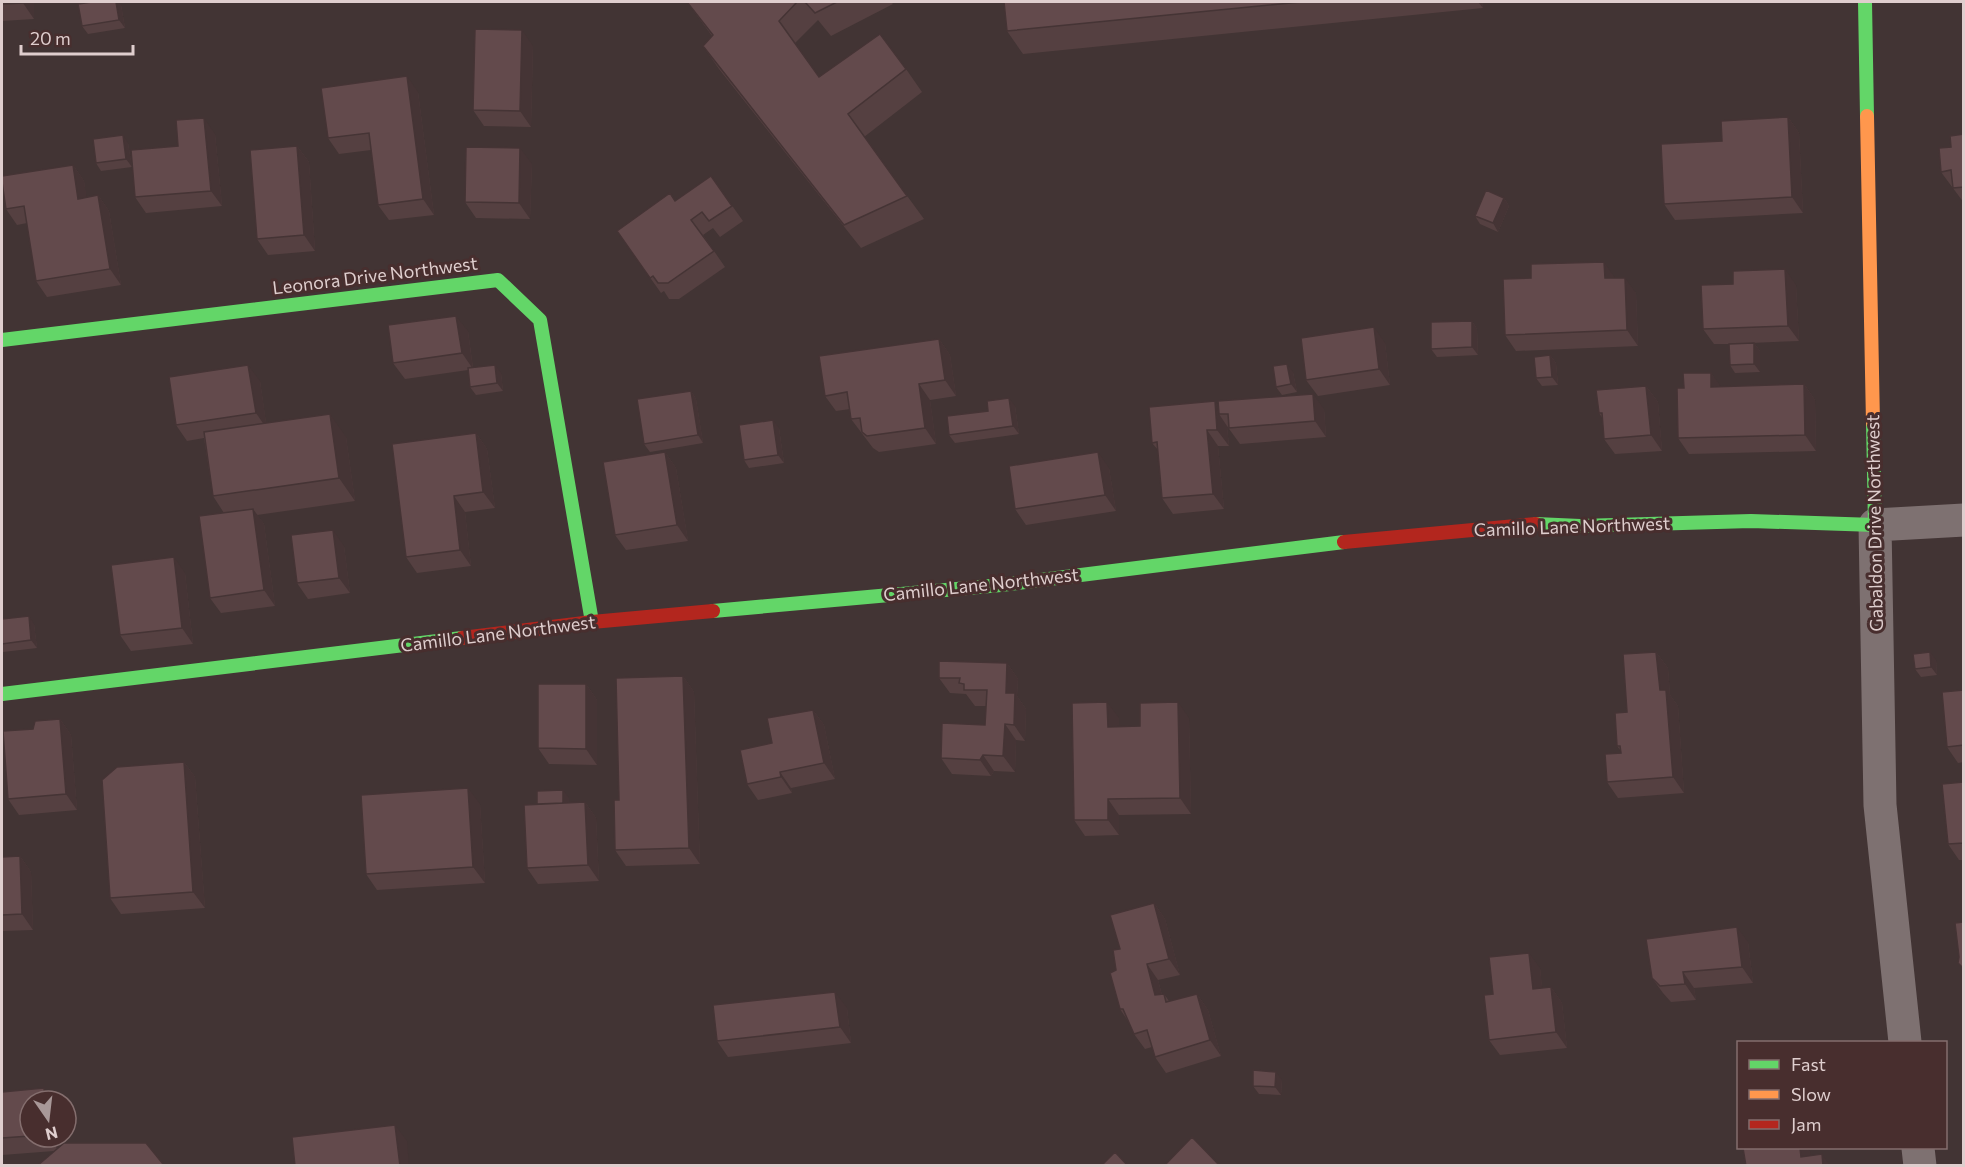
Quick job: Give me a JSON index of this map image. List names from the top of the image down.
{
  "streets": {
    "street": ["Leonora Drive Northwest", "Gabaldon Drive Northwest", "Camillo Lane Northwest"]
  },
  "crossings": [
    ["Leonora Drive Northwest", "Camillo Lane Northwest"],
    ["Gabaldon Drive Northwest", "Camillo Lane Northwest"]
  ],
  "legend": ["Fast", "Slow", "Jam"],
  "scale_bar": "20 m",
  "north": "bottom"
}
